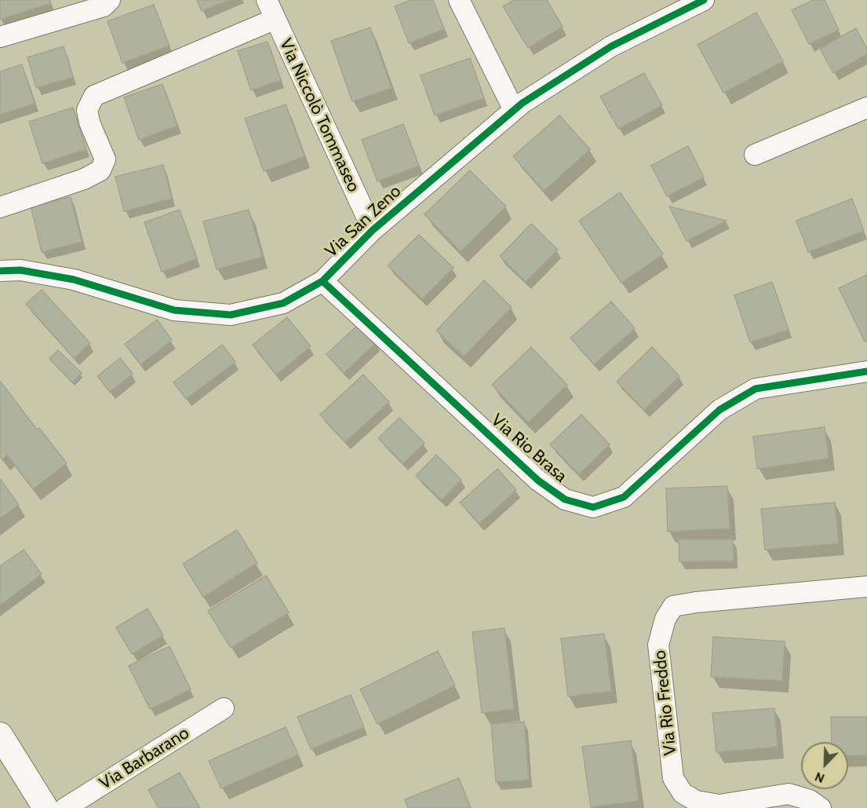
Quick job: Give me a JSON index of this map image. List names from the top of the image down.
{
  "streets": {
    "street": [
      "Via Niccolò Tommaseo",
      "Via San Zeno",
      "Via Rio Brasa",
      "Via Rio Freddo",
      "Via Barbarano"
    ]
  },
  "crossings": [
    ["Via Niccolò Tommaseo", "Via San Zeno"],
    ["Via San Zeno", "Via Rio Brasa"]
  ],
  "north": "bottom left"
}
